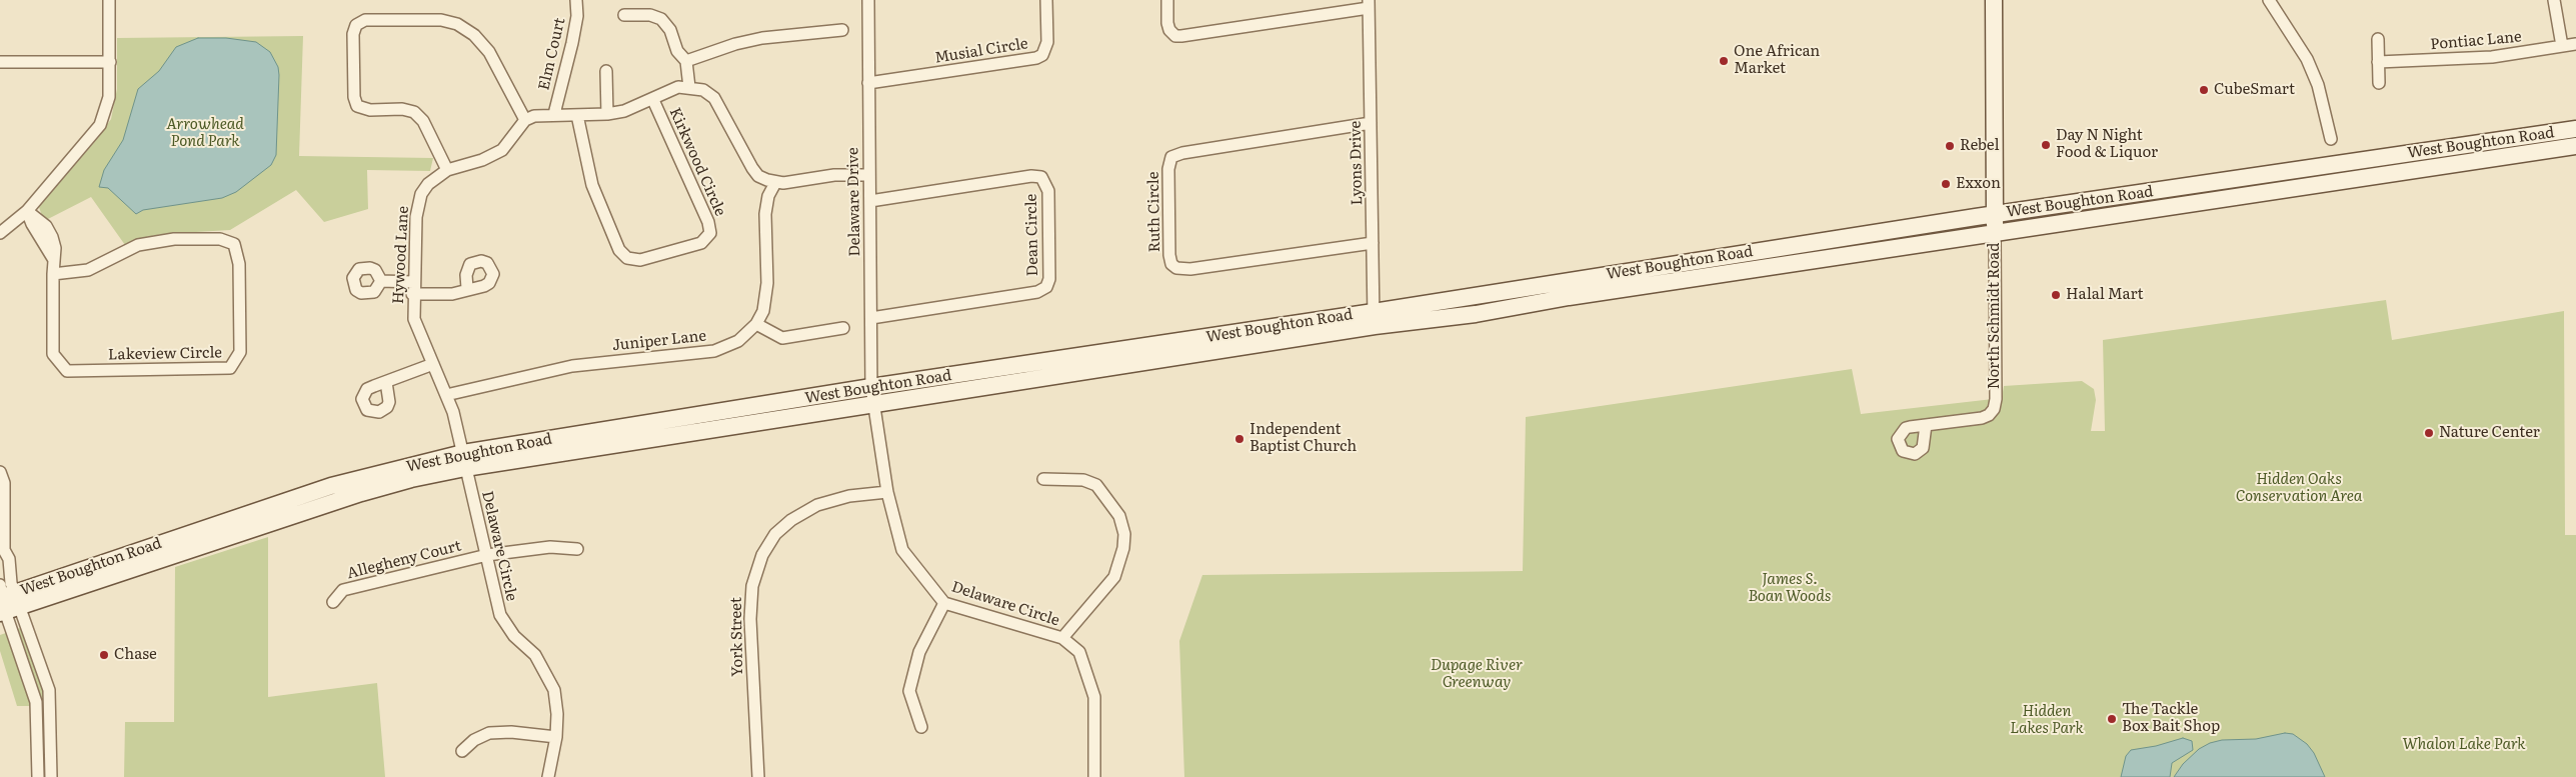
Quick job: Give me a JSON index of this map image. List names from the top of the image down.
{
  "streets": {
    "main road": ["West Boughton Road", "North Schmidt Road"],
    "street": [
      "Pontiac Lane",
      "Musial Circle",
      "Elm Court",
      "Kirkwood Circle",
      "Lyons Drive",
      "Delaware Drive",
      "Ruth Circle",
      "Dean Circle",
      "Hywood Lane",
      "Juniper Lane",
      "Lakeview Circle",
      "Delaware Circle",
      "Allegheny Court",
      "York Street"
    ]
  },
  "crossings": [
    ["Musial Circle", "Delaware Drive"],
    ["West Boughton Road", "Lyons Drive"],
    ["West Boughton Road", "Delaware Drive"],
    ["West Boughton Road", "Hywood Lane"],
    ["West Boughton Road", "North Schmidt Road"],
    ["West Boughton Road", "Delaware Circle"],
    ["Lyons Drive", "Ruth Circle"],
    ["Delaware Drive", "Dean Circle"],
    ["Delaware Drive", "Delaware Circle"],
    ["Hywood Lane", "Juniper Lane"],
    ["Hywood Lane", "Delaware Circle"],
    ["Delaware Circle", "Allegheny Court"],
    ["Delaware Circle", "York Street"]
  ],
  "parks": [
    "Arrowhead Pond Park",
    "Hidden Oaks Conservation Area",
    "James S. Boan Woods",
    "Dupage River Greenway",
    "Hidden Lakes Park",
    "Whalon Lake Park"
  ],
  "places": [
    "One African Market",
    "CubeSmart",
    "Day N Night Food & Liquor",
    "Rebel",
    "Exxon",
    "Halal Mart",
    "Nature Center",
    "Independent Baptist Church",
    "Chase",
    "The Tackle Box Bait Shop"
  ]
}
